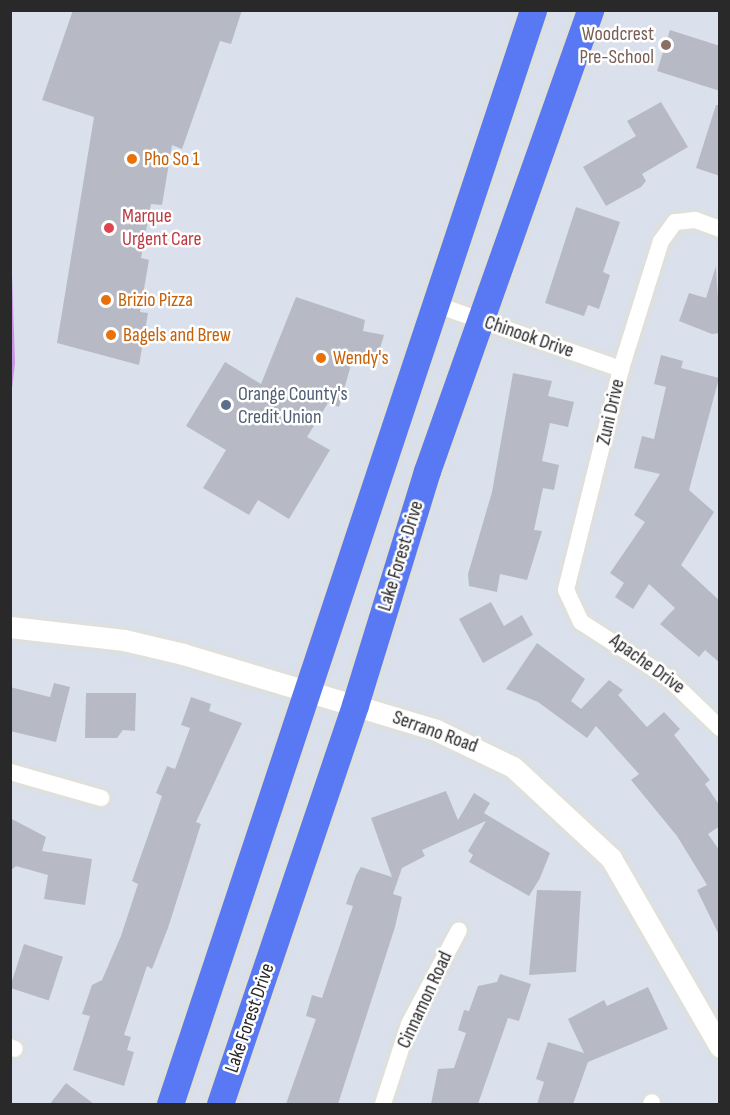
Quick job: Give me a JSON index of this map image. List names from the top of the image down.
{
  "streets": {
    "main road": ["Lake Forest Drive"],
    "street": [
      "Chinook Drive",
      "Zuni Drive",
      "Apache Drive",
      "Serrano Road",
      "Cinnamon Road"
    ]
  },
  "crossings": [
    ["Chinook Drive", "Zuni Drive"],
    ["Chinook Drive", "Lake Forest Drive"],
    ["Zuni Drive", "Apache Drive"],
    ["Lake Forest Drive", "Serrano Road"]
  ],
  "places": [
    "Woodcrest Pre-School",
    "Pho So 1",
    "Marque Urgent Care",
    "Brizio Pizza",
    "Bagels and Brew",
    "Wendy's",
    "Orange County's Credit Union"
  ]
}
